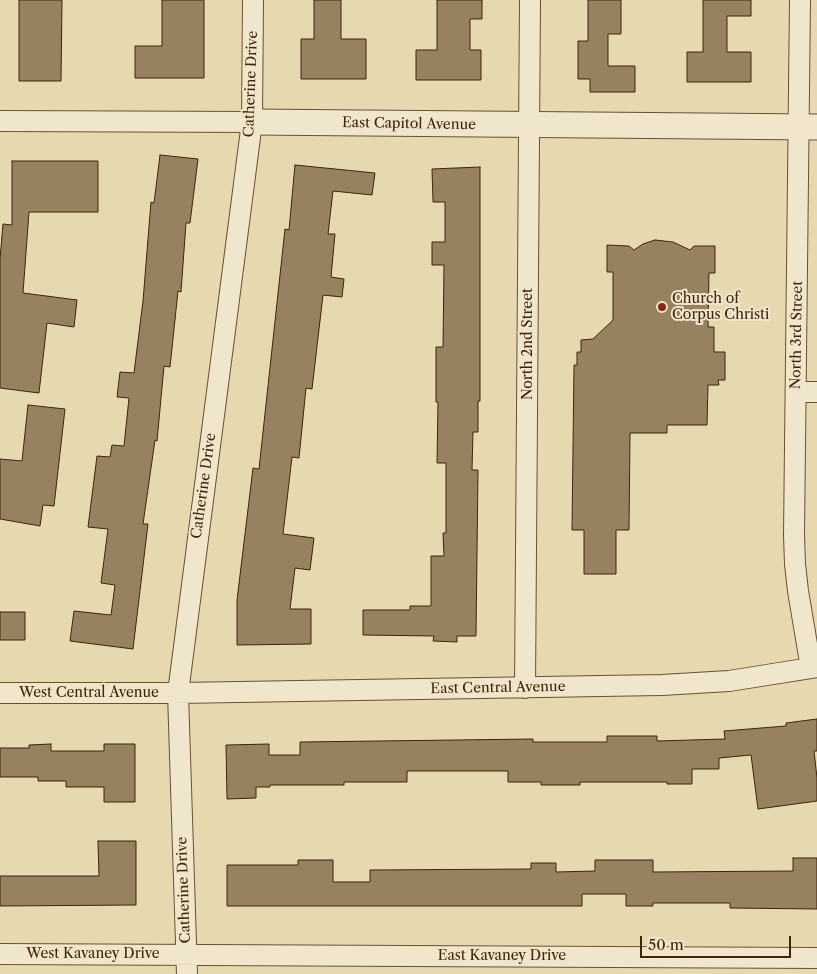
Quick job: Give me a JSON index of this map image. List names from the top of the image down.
{
  "streets": {
    "street": [
      "Catherine Drive",
      "East Capitol Avenue",
      "North 3rd Street",
      "North 2nd Street",
      "East Central Avenue",
      "West Central Avenue",
      "West Kavaney Drive",
      "East Kavaney Drive"
    ]
  },
  "crossings": [
    ["Catherine Drive", "East Capitol Avenue"],
    ["Catherine Drive", "East Central Avenue"],
    ["Catherine Drive", "West Central Avenue"],
    ["Catherine Drive", "West Kavaney Drive"],
    ["Catherine Drive", "East Kavaney Drive"],
    ["East Capitol Avenue", "North 3rd Street"],
    ["East Capitol Avenue", "North 2nd Street"],
    ["North 3rd Street", "East Central Avenue"],
    ["North 2nd Street", "East Central Avenue"],
    ["East Central Avenue", "West Central Avenue"],
    ["West Kavaney Drive", "East Kavaney Drive"]
  ],
  "places": ["Church of Corpus Christi"],
  "scale_bar": "50 m"
}
